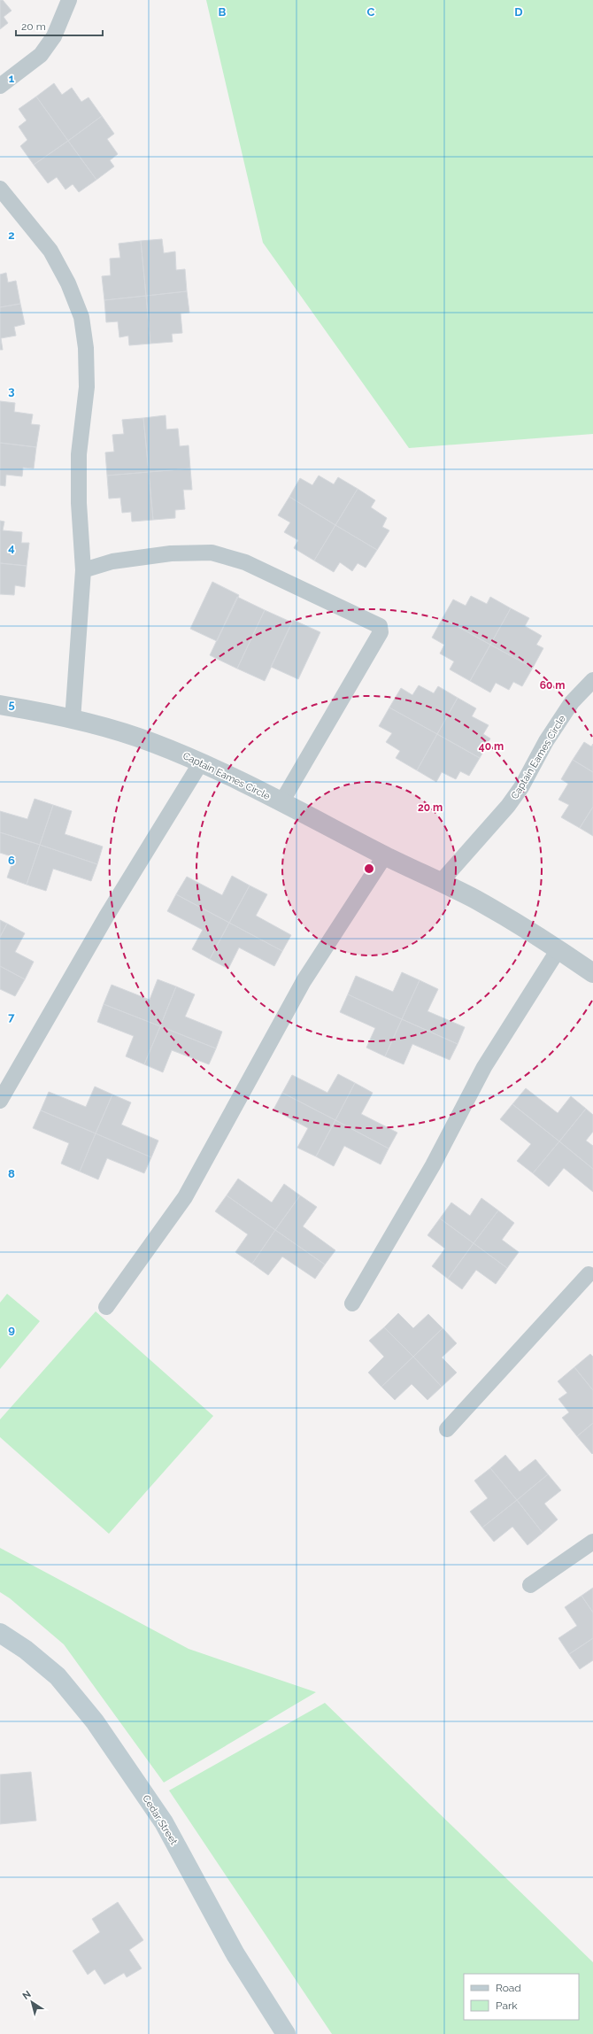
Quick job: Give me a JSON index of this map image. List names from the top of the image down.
{
  "streets": {
    "street": ["Captain Eames Circle", "Cedar Street"]
  },
  "legend": ["Road", "Park"],
  "scale_bar": "20 m",
  "north": "top left",
  "grid": {
    "columns": ["B", "C", "D"],
    "rows": [
      "1",
      "2",
      "3",
      "4",
      "5",
      "6",
      "7",
      "8",
      "9"
    ]
  },
  "rings": ["60 m", "40 m", "20 m"]
}
